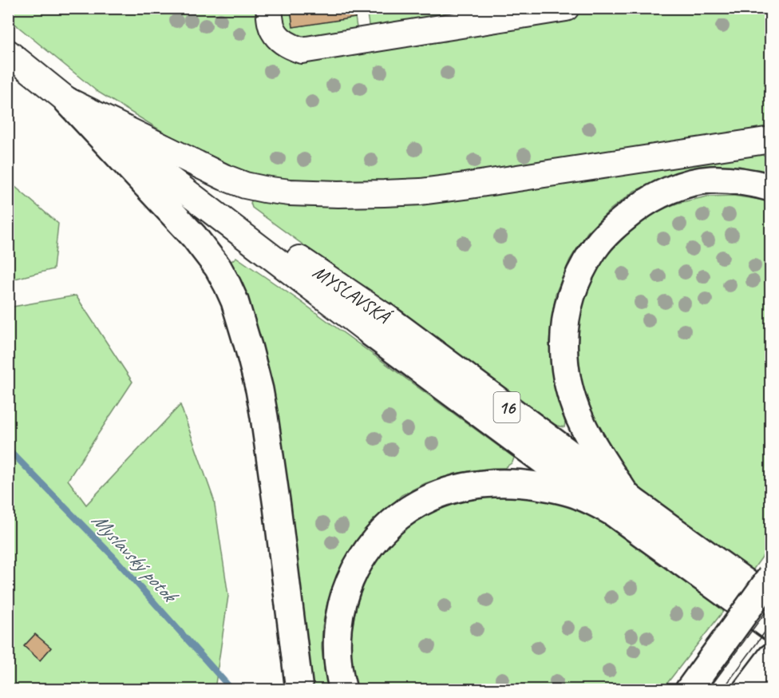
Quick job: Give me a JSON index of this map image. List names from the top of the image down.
{
  "streets": {
    "highway": ["MYSLAVSKÁ", "16"]
  },
  "crossings": [
    ["MYSLAVSKÁ", "16"]
  ],
  "water": ["Myslavský potok"]
}
